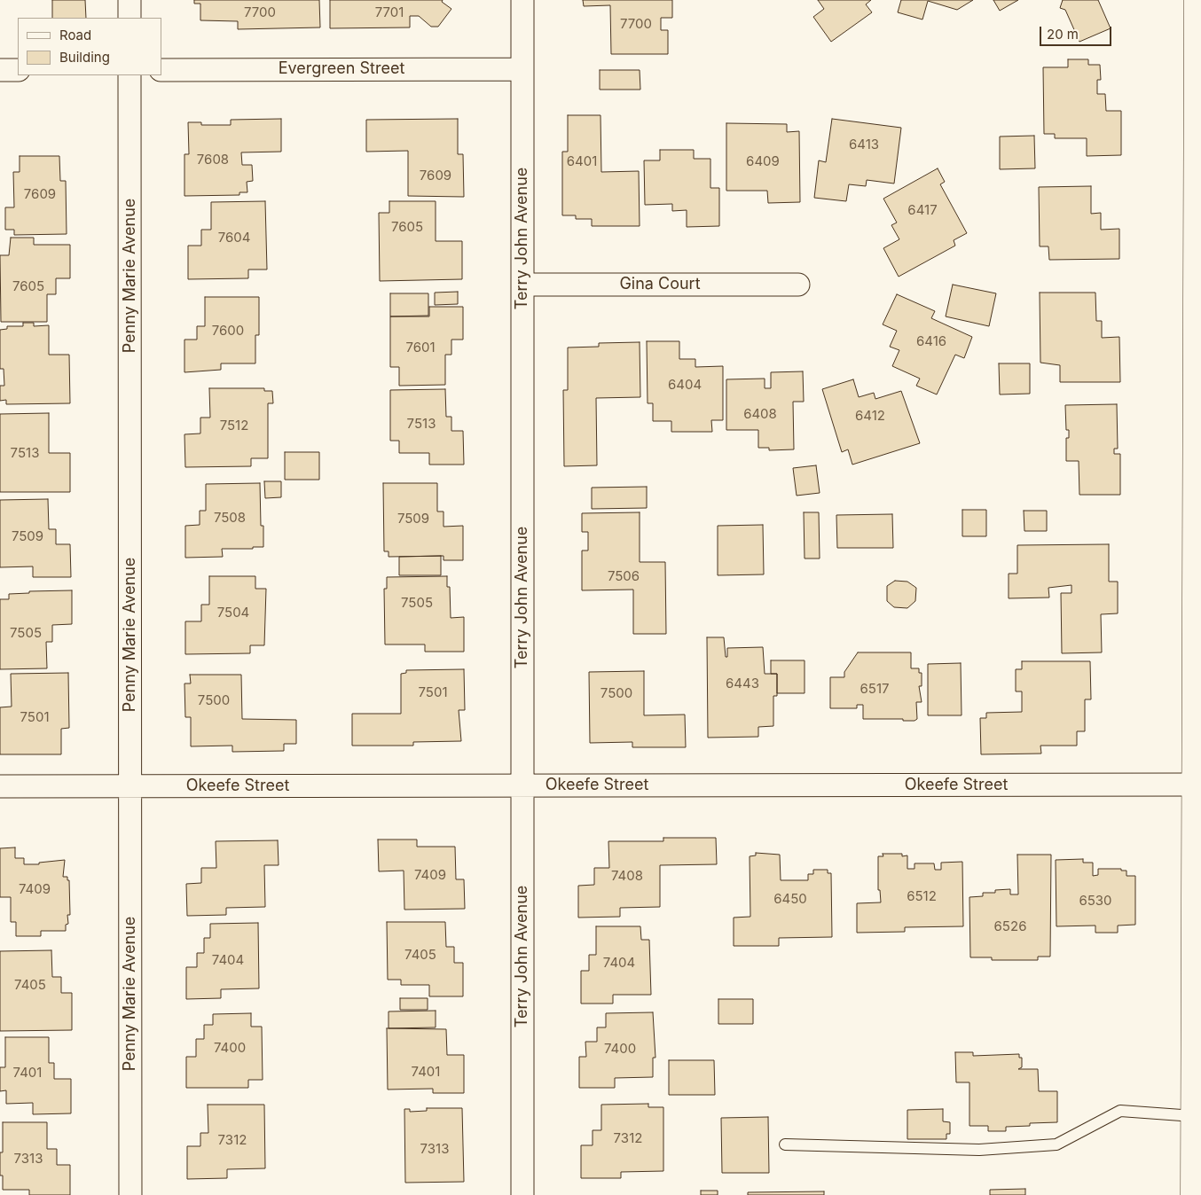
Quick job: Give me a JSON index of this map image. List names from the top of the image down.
{
  "streets": {
    "street": [
      "Evergreen Street",
      "Terry John Avenue",
      "Penny Marie Avenue",
      "Gina Court",
      "Okeefe Street"
    ]
  },
  "crossings": [
    ["Evergreen Street", "Terry John Avenue"],
    ["Terry John Avenue", "Gina Court"],
    ["Terry John Avenue", "Okeefe Street"],
    ["Penny Marie Avenue", "Okeefe Street"]
  ],
  "house_numbers": [
    "7700",
    "7701",
    "7700",
    "6413",
    "7608",
    "6401",
    "6409",
    "7609",
    "7609",
    "6417",
    "7605",
    "7604",
    "7605",
    "7600",
    "6416",
    "7601",
    "6404",
    "6408",
    "6412",
    "7513",
    "7512",
    "7513",
    "7508",
    "7509",
    "7509",
    "7506",
    "7505",
    "7504",
    "7505",
    "6443",
    "6517",
    "7501",
    "7500",
    "7500",
    "7501",
    "7409",
    "7408",
    "7409",
    "6512",
    "6450",
    "6530",
    "6526",
    "7405",
    "7404",
    "7404",
    "7405",
    "7400",
    "7400",
    "7401",
    "7401",
    "7312",
    "7312",
    "7313",
    "7313"
  ],
  "legend": ["Road", "Building"],
  "scale_bar": "20 m"
}
